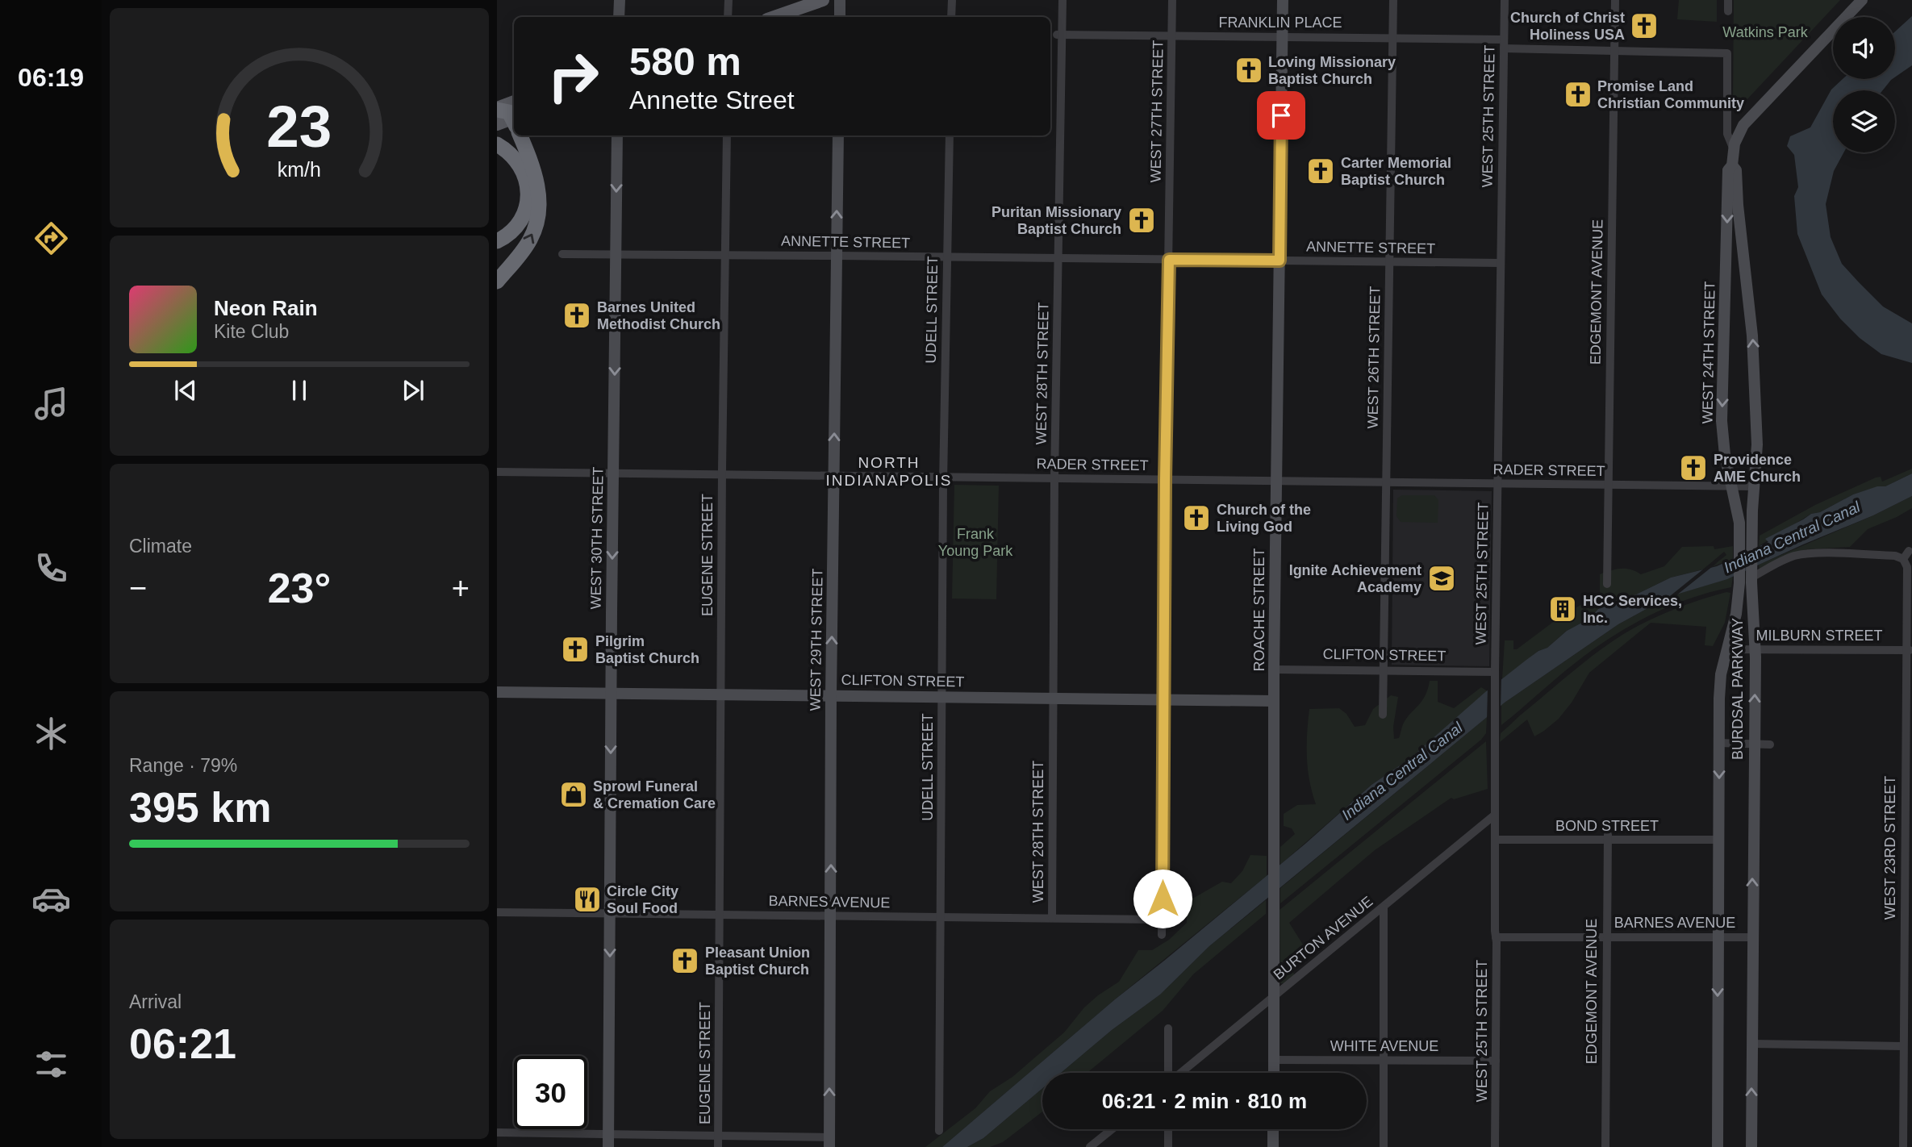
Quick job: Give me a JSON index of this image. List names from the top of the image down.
{
  "streets": {
    "street": [
      "FRANKLIN PLACE",
      "WEST 27TH STREET",
      "WEST 25TH STREET",
      "ANNETTE STREET",
      "EDGEMONT AVENUE",
      "UDELL STREET",
      "WEST 24TH STREET",
      "WEST 26TH STREET",
      "WEST 28TH STREET",
      "RADER STREET",
      "WEST 30TH STREET",
      "EUGENE STREET",
      "ROACHE STREET",
      "MILBURN STREET",
      "WEST 29TH STREET",
      "CLIFTON STREET",
      "BURDSAL PARKWAY",
      "BOND STREET",
      "WEST 23RD STREET",
      "BARNES AVENUE",
      "BURTON AVENUE",
      "WHITE AVENUE"
    ]
  },
  "crossings": [
    ["FRANKLIN PLACE", "WEST 27TH STREET"],
    ["FRANKLIN PLACE", "WEST 25TH STREET"],
    ["FRANKLIN PLACE", "EDGEMONT AVENUE"],
    ["FRANKLIN PLACE", "WEST 26TH STREET"],
    ["FRANKLIN PLACE", "WEST 28TH STREET"],
    ["FRANKLIN PLACE", "ROACHE STREET"],
    ["WEST 27TH STREET", "ANNETTE STREET"],
    ["WEST 27TH STREET", "RADER STREET"],
    ["WEST 27TH STREET", "CLIFTON STREET"],
    ["WEST 27TH STREET", "BARNES AVENUE"],
    ["WEST 25TH STREET", "ANNETTE STREET"],
    ["WEST 25TH STREET", "RADER STREET"],
    ["WEST 25TH STREET", "CLIFTON STREET"],
    ["WEST 25TH STREET", "BOND STREET"],
    ["WEST 25TH STREET", "BARNES AVENUE"],
    ["WEST 25TH STREET", "BURTON AVENUE"],
    ["WEST 25TH STREET", "WHITE AVENUE"],
    ["ANNETTE STREET", "UDELL STREET"],
    ["ANNETTE STREET", "WEST 26TH STREET"],
    ["ANNETTE STREET", "WEST 28TH STREET"],
    ["ANNETTE STREET", "WEST 30TH STREET"],
    ["ANNETTE STREET", "EUGENE STREET"],
    ["ANNETTE STREET", "ROACHE STREET"],
    ["ANNETTE STREET", "WEST 29TH STREET"],
    ["EDGEMONT AVENUE", "RADER STREET"],
    ["EDGEMONT AVENUE", "BOND STREET"],
    ["EDGEMONT AVENUE", "BARNES AVENUE"],
    ["UDELL STREET", "RADER STREET"],
    ["UDELL STREET", "CLIFTON STREET"],
    ["UDELL STREET", "BARNES AVENUE"],
    ["WEST 24TH STREET", "RADER STREET"],
    ["WEST 24TH STREET", "BURDSAL PARKWAY"],
    ["WEST 26TH STREET", "RADER STREET"],
    ["WEST 26TH STREET", "CLIFTON STREET"],
    ["WEST 28TH STREET", "RADER STREET"],
    ["WEST 28TH STREET", "CLIFTON STREET"],
    ["WEST 28TH STREET", "BARNES AVENUE"],
    ["RADER STREET", "WEST 30TH STREET"],
    ["RADER STREET", "EUGENE STREET"],
    ["RADER STREET", "ROACHE STREET"],
    ["RADER STREET", "WEST 29TH STREET"],
    ["RADER STREET", "BURDSAL PARKWAY"],
    ["WEST 30TH STREET", "CLIFTON STREET"],
    ["WEST 30TH STREET", "BARNES AVENUE"],
    ["EUGENE STREET", "CLIFTON STREET"],
    ["EUGENE STREET", "BARNES AVENUE"],
    ["ROACHE STREET", "CLIFTON STREET"],
    ["ROACHE STREET", "BURTON AVENUE"],
    ["ROACHE STREET", "WHITE AVENUE"],
    ["MILBURN STREET", "BURDSAL PARKWAY"],
    ["MILBURN STREET", "WEST 23RD STREET"],
    ["WEST 29TH STREET", "CLIFTON STREET"],
    ["WEST 29TH STREET", "BARNES AVENUE"],
    ["BURDSAL PARKWAY", "BOND STREET"],
    ["BURDSAL PARKWAY", "BARNES AVENUE"]
  ],
  "one_way": ["WEST 24TH STREET", "WEST 30TH STREET", "WEST 29TH STREET"],
  "districts": ["NORTH INDIANAPOLIS"],
  "water": ["Indiana Central Canal"],
  "parks": ["Watkins Park", "Frank Young Park"],
  "places": {
    "church": [
      "Church of Christ Holiness USA",
      "Loving Missionary Baptist Church",
      "Promise Land Christian Community",
      "Carter Memorial Baptist Church",
      "Puritan Missionary Baptist Church",
      "Barnes United Methodist Church",
      "Providence AME Church",
      "Church of the Living God",
      "Pilgrim Baptist Church",
      "Pleasant Union Baptist Church"
    ],
    "school or university": ["Ignite Achievement Academy"],
    "building": ["HCC Services, Inc."],
    "shop": ["Sprowl Funeral & Cremation Care"],
    "restaurant": ["Circle City Soul Food"]
  },
  "page": {
    "tabs": "06:19",
    "turn": ["580 m", "Annette Street"],
    "song": ["Neon Rain", "Kite Club"],
    "tile": [
      "Climate",
      ["Range · 79%", "395 km"],
      ["Arrival", "06:21"]
    ],
    "heat": ["−", "23°", "+"],
    "limit": "30",
    "trip": "06:21 · 2 min · 810 m",
    "gauge": ["23", "km/h"]
  }
}
